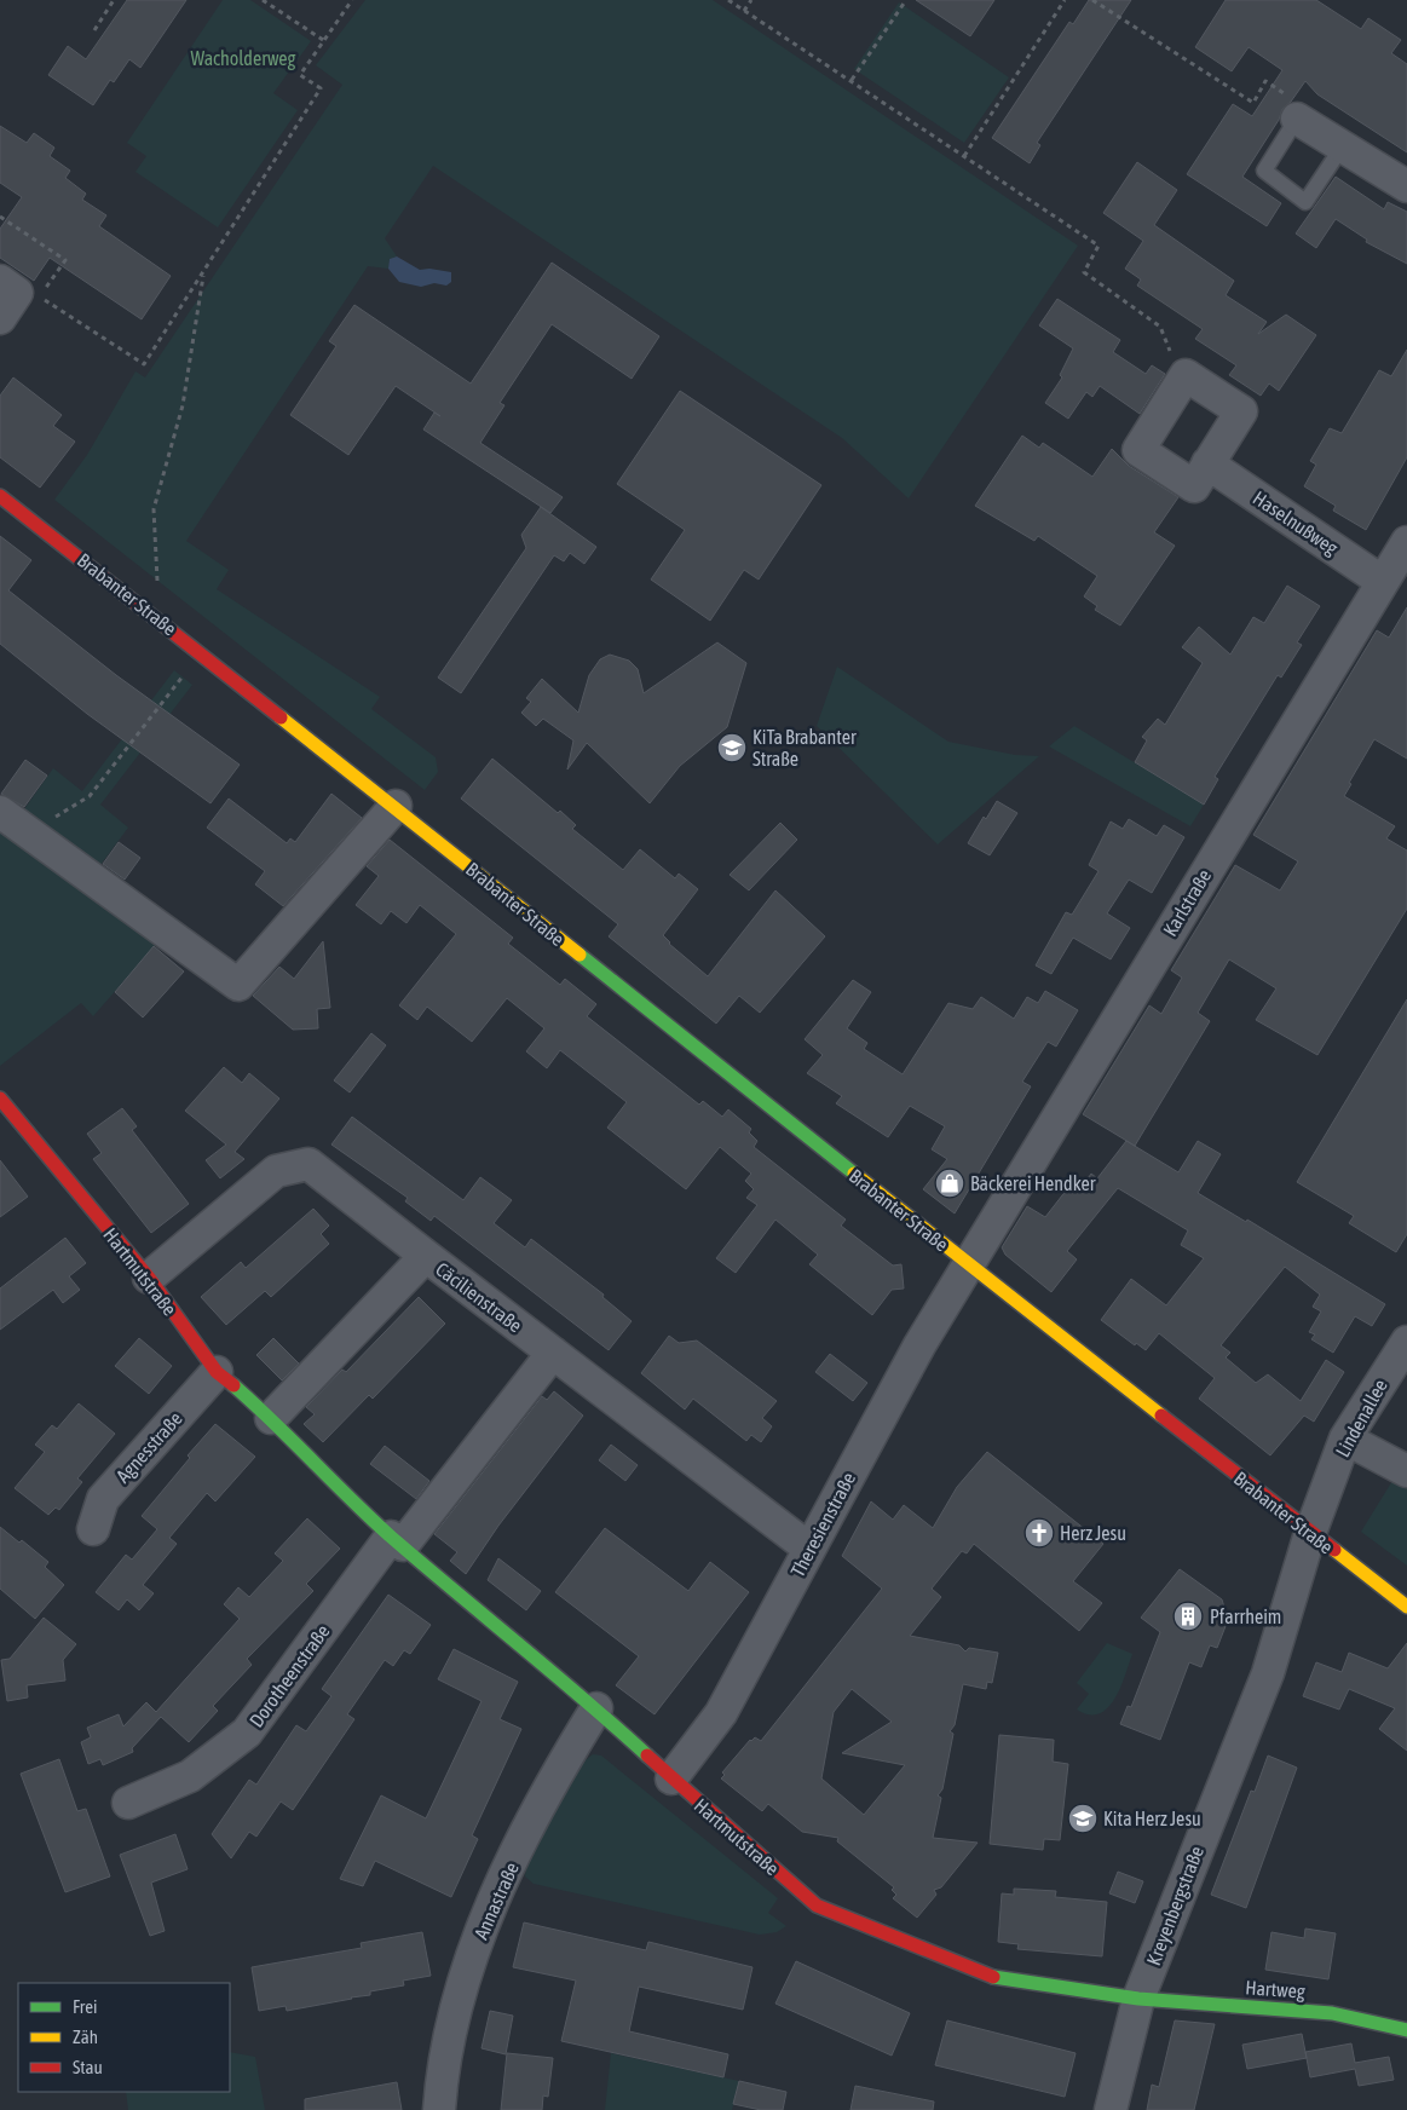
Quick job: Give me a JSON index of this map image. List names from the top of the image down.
{
  "streets": {
    "main road": ["Brabanter Straße", "Hartmutstraße", "Hartweg"],
    "street": [
      "Haselnußweg",
      "Karlstraße",
      "Cäcilienstraße",
      "Lindenallee",
      "Agnesstraße",
      "Theresienstraße",
      "Dorotheenstraße",
      "Annastraße",
      "Kreyenbergstraße"
    ]
  },
  "crossings": [
    ["Haselnußweg", "Karlstraße"],
    ["Brabanter Straße", "Karlstraße"],
    ["Brabanter Straße", "Lindenallee"],
    ["Brabanter Straße", "Theresienstraße"],
    ["Brabanter Straße", "Kreyenbergstraße"],
    ["Karlstraße", "Theresienstraße"],
    ["Hartmutstraße", "Cäcilienstraße"],
    ["Hartmutstraße", "Agnesstraße"],
    ["Hartmutstraße", "Theresienstraße"],
    ["Hartmutstraße", "Dorotheenstraße"],
    ["Hartmutstraße", "Annastraße"],
    ["Hartmutstraße", "Kreyenbergstraße"],
    ["Hartmutstraße", "Hartweg"],
    ["Cäcilienstraße", "Theresienstraße"],
    ["Lindenallee", "Kreyenbergstraße"],
    ["Kreyenbergstraße", "Hartweg"]
  ],
  "parks": ["Wacholderweg"],
  "places": {
    "school or university": ["KiTa Brabanter Straße", "Kita Herz Jesu"],
    "shop": ["Bäckerei Hendker"],
    "church": ["Herz Jesu"],
    "building": ["Pfarrheim"]
  },
  "legend": ["Frei", "Zäh", "Stau"]
}
